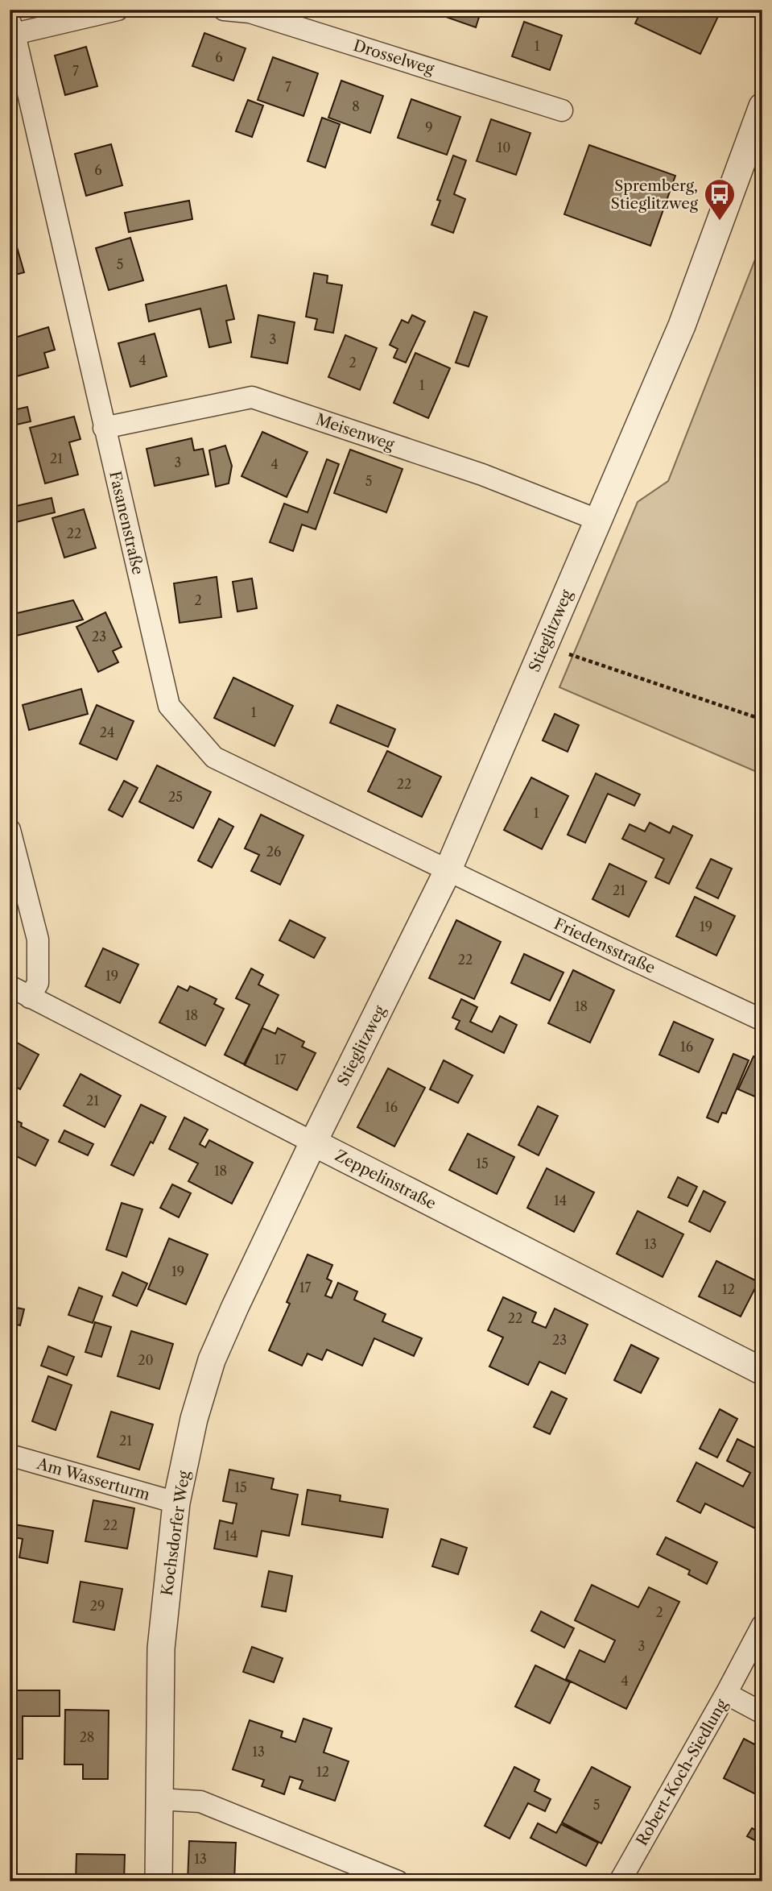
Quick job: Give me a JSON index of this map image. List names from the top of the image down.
{
  "streets": {
    "street": [
      "Drosselweg",
      "Meisenweg",
      "Fasanenstraße",
      "Stieglitzweg",
      "Friedensstraße",
      "Zeppelinstraße",
      "Am Wasserturm",
      "Kochsdorfer Weg",
      "Robert-Koch-Siedlung"
    ]
  },
  "crossings": [
    ["Meisenweg", "Fasanenstraße"],
    ["Meisenweg", "Stieglitzweg"],
    ["Fasanenstraße", "Stieglitzweg"],
    ["Fasanenstraße", "Friedensstraße"],
    ["Stieglitzweg", "Friedensstraße"],
    ["Stieglitzweg", "Zeppelinstraße"],
    ["Stieglitzweg", "Kochsdorfer Weg"],
    ["Zeppelinstraße", "Kochsdorfer Weg"],
    ["Am Wasserturm", "Kochsdorfer Weg"]
  ],
  "places": {
    "bus stop": ["Spremberg, Stieglitzweg"]
  },
  "house_numbers": [
    "1",
    "6",
    "7",
    "7",
    "8",
    "9",
    "10",
    "6",
    "5",
    "3",
    "4",
    "2",
    "1",
    "21",
    "3",
    "4",
    "5",
    "22",
    "2",
    "23",
    "1",
    "24",
    "22",
    "25",
    "1",
    "26",
    "21",
    "19",
    "22",
    "19",
    "18",
    "18",
    "16",
    "17",
    "21",
    "16",
    "15",
    "18",
    "14",
    "13",
    "19",
    "17",
    "12",
    "22",
    "23",
    "20",
    "21",
    "15",
    "22",
    "14",
    "29",
    "2",
    "3",
    "4",
    "28",
    "13",
    "12",
    "5",
    "13"
  ]
}
